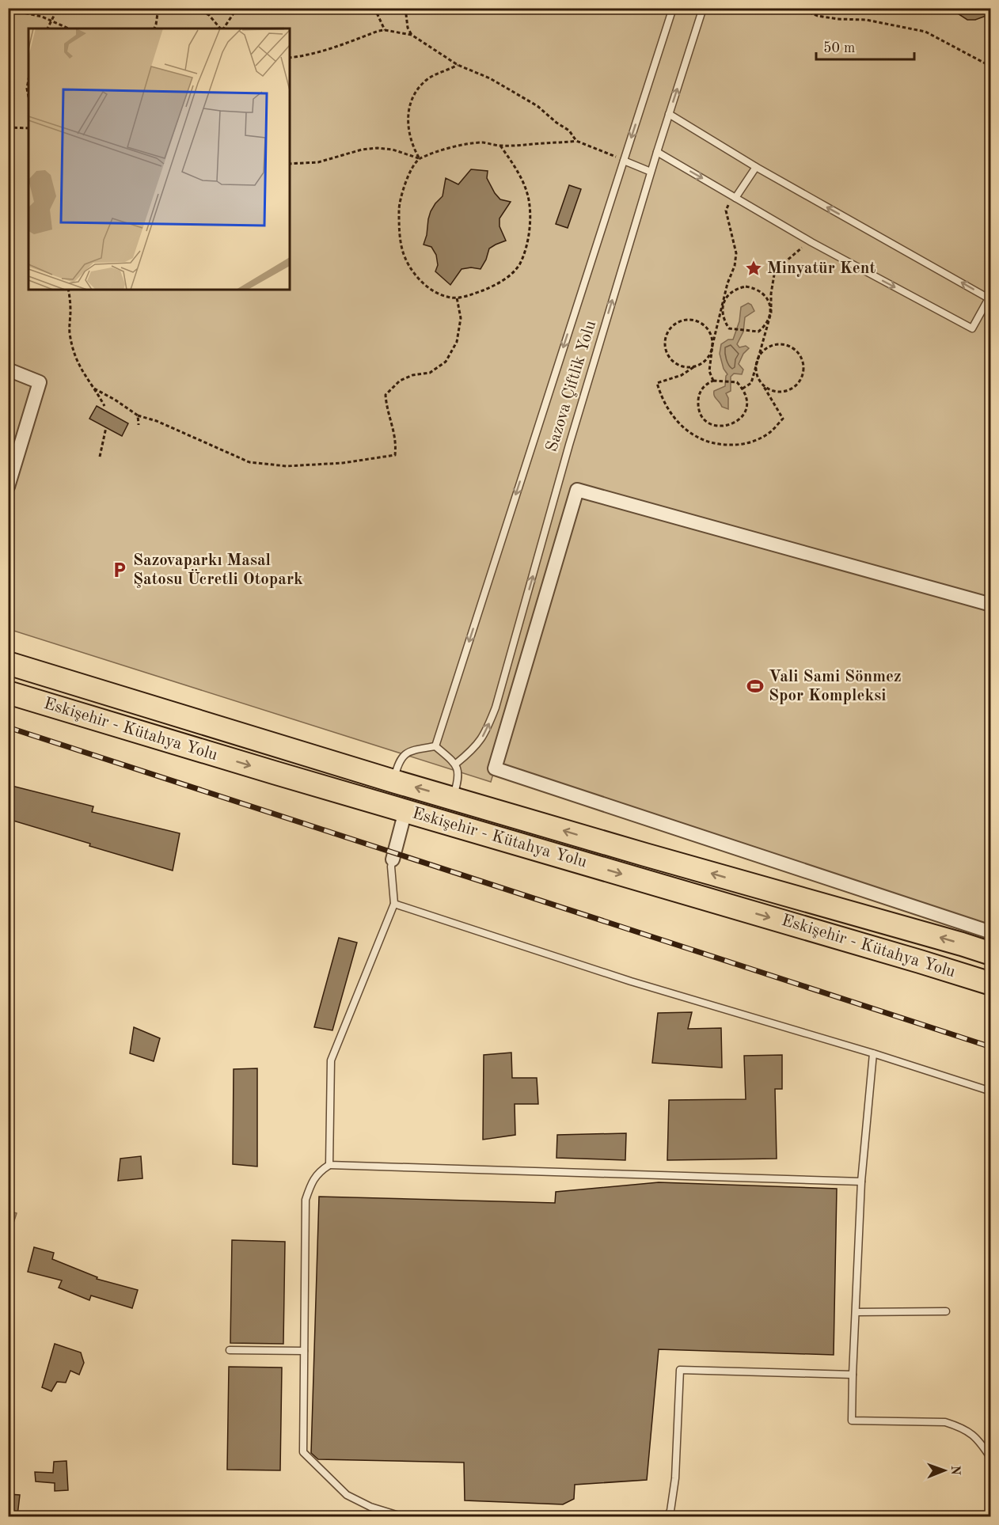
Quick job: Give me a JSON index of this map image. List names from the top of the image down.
{
  "streets": {
    "highway": ["Eskişehir - Kütahya Yolu"],
    "lane": ["Sazova Çiftlik Yolu"]
  },
  "places": {
    "place": ["Minyatür Kent"],
    "parking": ["Sazovaparkı Masal Şatosu Ücretli Otopark"],
    "sports": ["Vali Sami Sönmez Spor Kompleksi"]
  },
  "scale_bar": "50 m",
  "north": "right"
}
